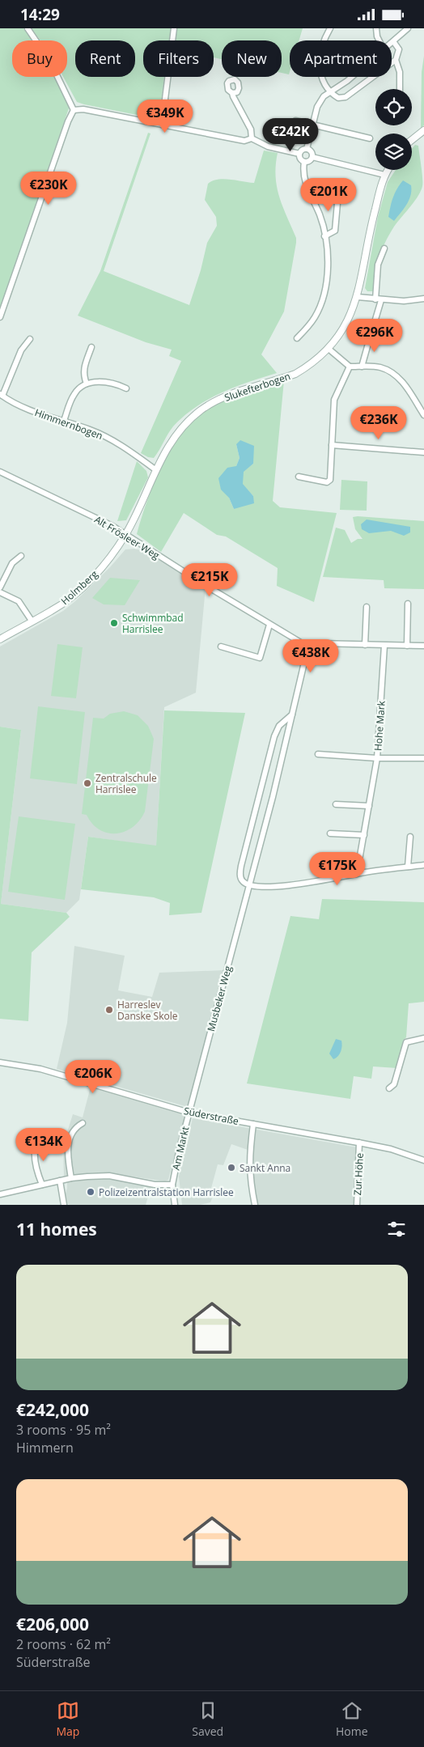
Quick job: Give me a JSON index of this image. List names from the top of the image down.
{
  "streets": {
    "street": [
      "Slukefterbogen",
      "Himmernbogen",
      "Alt Frösleer Weg",
      "Holmberg",
      "Hohe Mark",
      "Musbeker Weg",
      "Süderstraße",
      "Am Markt",
      "Zur Höhe"
    ]
  },
  "crossings": [
    ["Slukefterbogen", "Himmernbogen"],
    ["Slukefterbogen", "Alt Frösleer Weg"],
    ["Slukefterbogen", "Holmberg"],
    ["Alt Frösleer Weg", "Holmberg"],
    ["Alt Frösleer Weg", "Musbeker Weg"],
    ["Musbeker Weg", "Süderstraße"],
    ["Musbeker Weg", "Am Markt"],
    ["Süderstraße", "Am Markt"],
    ["Süderstraße", "Zur Höhe"]
  ],
  "places": [
    "Schwimmbad Harrislee",
    "Zentralschule Harrislee",
    "Harreslev Danske Skole",
    "Sankt Anna",
    "Polizeizentralstation Harrislee"
  ],
  "page": {
    "status": "14:29",
    "chip": [
      "Buy",
      "Rent",
      "Filters",
      "New",
      "Apartment"
    ],
    "price": [
      "€349K",
      "€242K",
      "€230K",
      "€201K",
      "€296K",
      "€236K",
      "€215K",
      "€438K",
      "€175K",
      "€206K",
      "€134K"
    ],
    "heading": "11 homes",
    "list": [
      {
        "name": "€242,000",
        "note": "3 rooms · 95 m² · Himmern"
      },
      {
        "name": "€206,000",
        "note": "2 rooms · 62 m² · Süderstraße"
      }
    ],
    "tabs": ["Map", "Saved", "Home"]
  }
}
